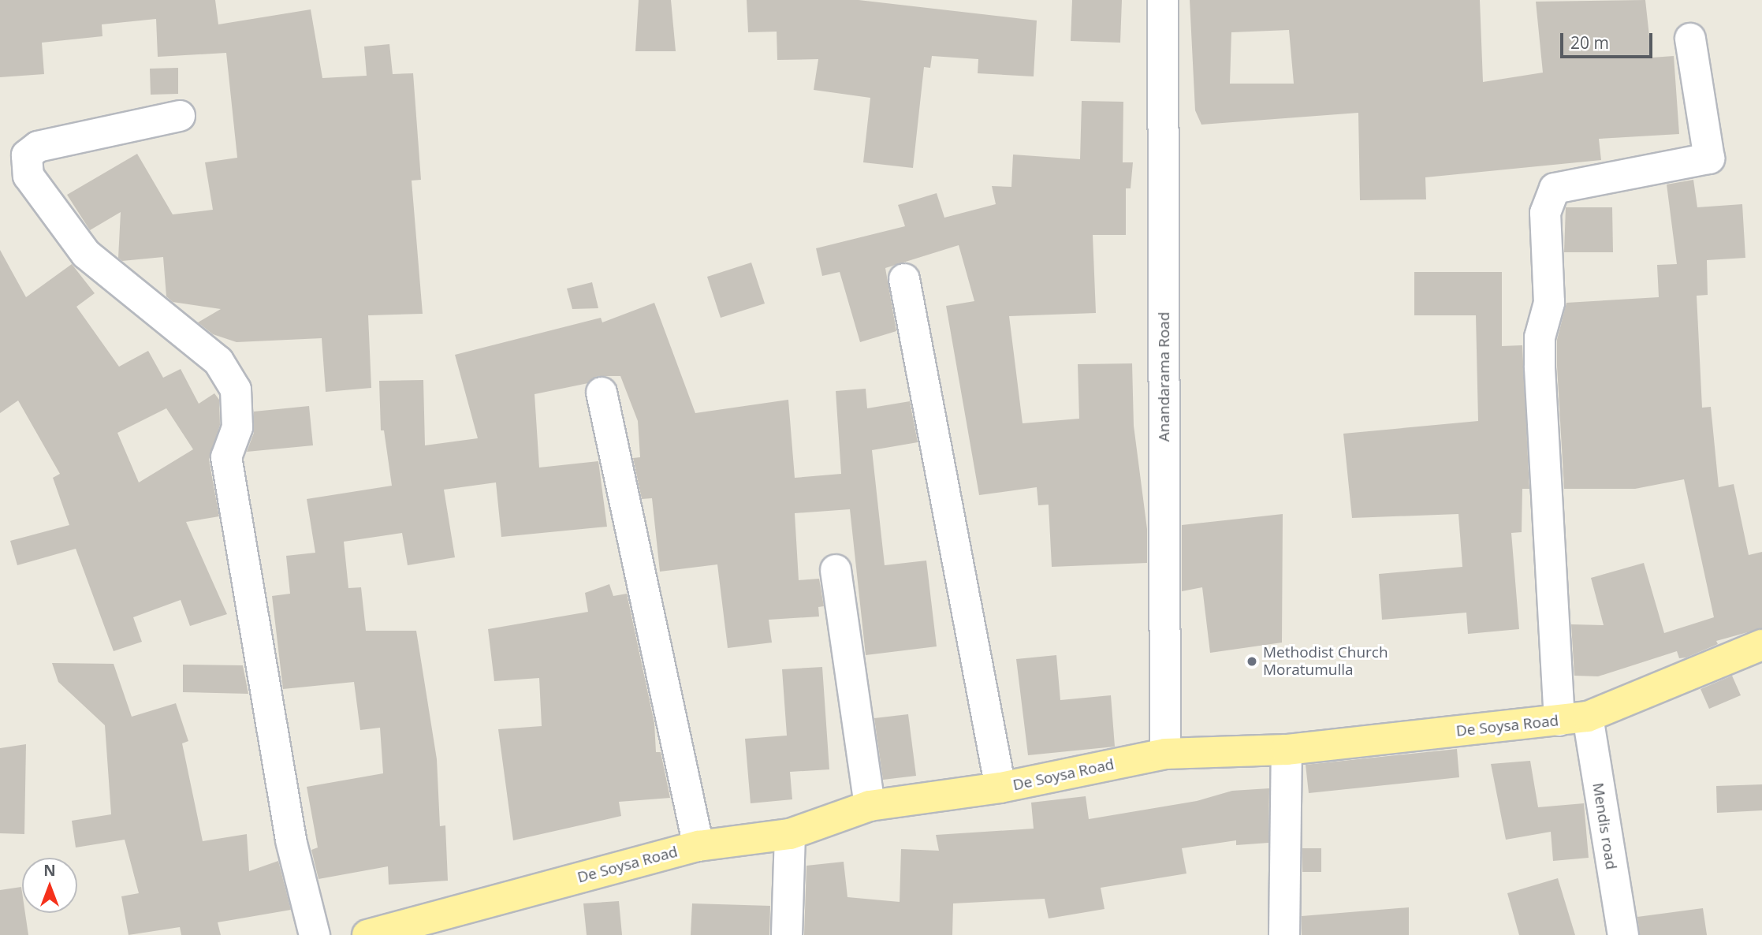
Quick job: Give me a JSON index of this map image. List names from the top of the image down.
{
  "streets": {
    "main road": ["De Soysa Road"],
    "street": ["Anandarama Road", "Mendis road"]
  },
  "crossings": [
    ["Anandarama Road", "De Soysa Road"],
    ["De Soysa Road", "Mendis road"]
  ],
  "places": ["Methodist Church Moratumulla"],
  "scale_bar": "20 m",
  "north": "top"
}
